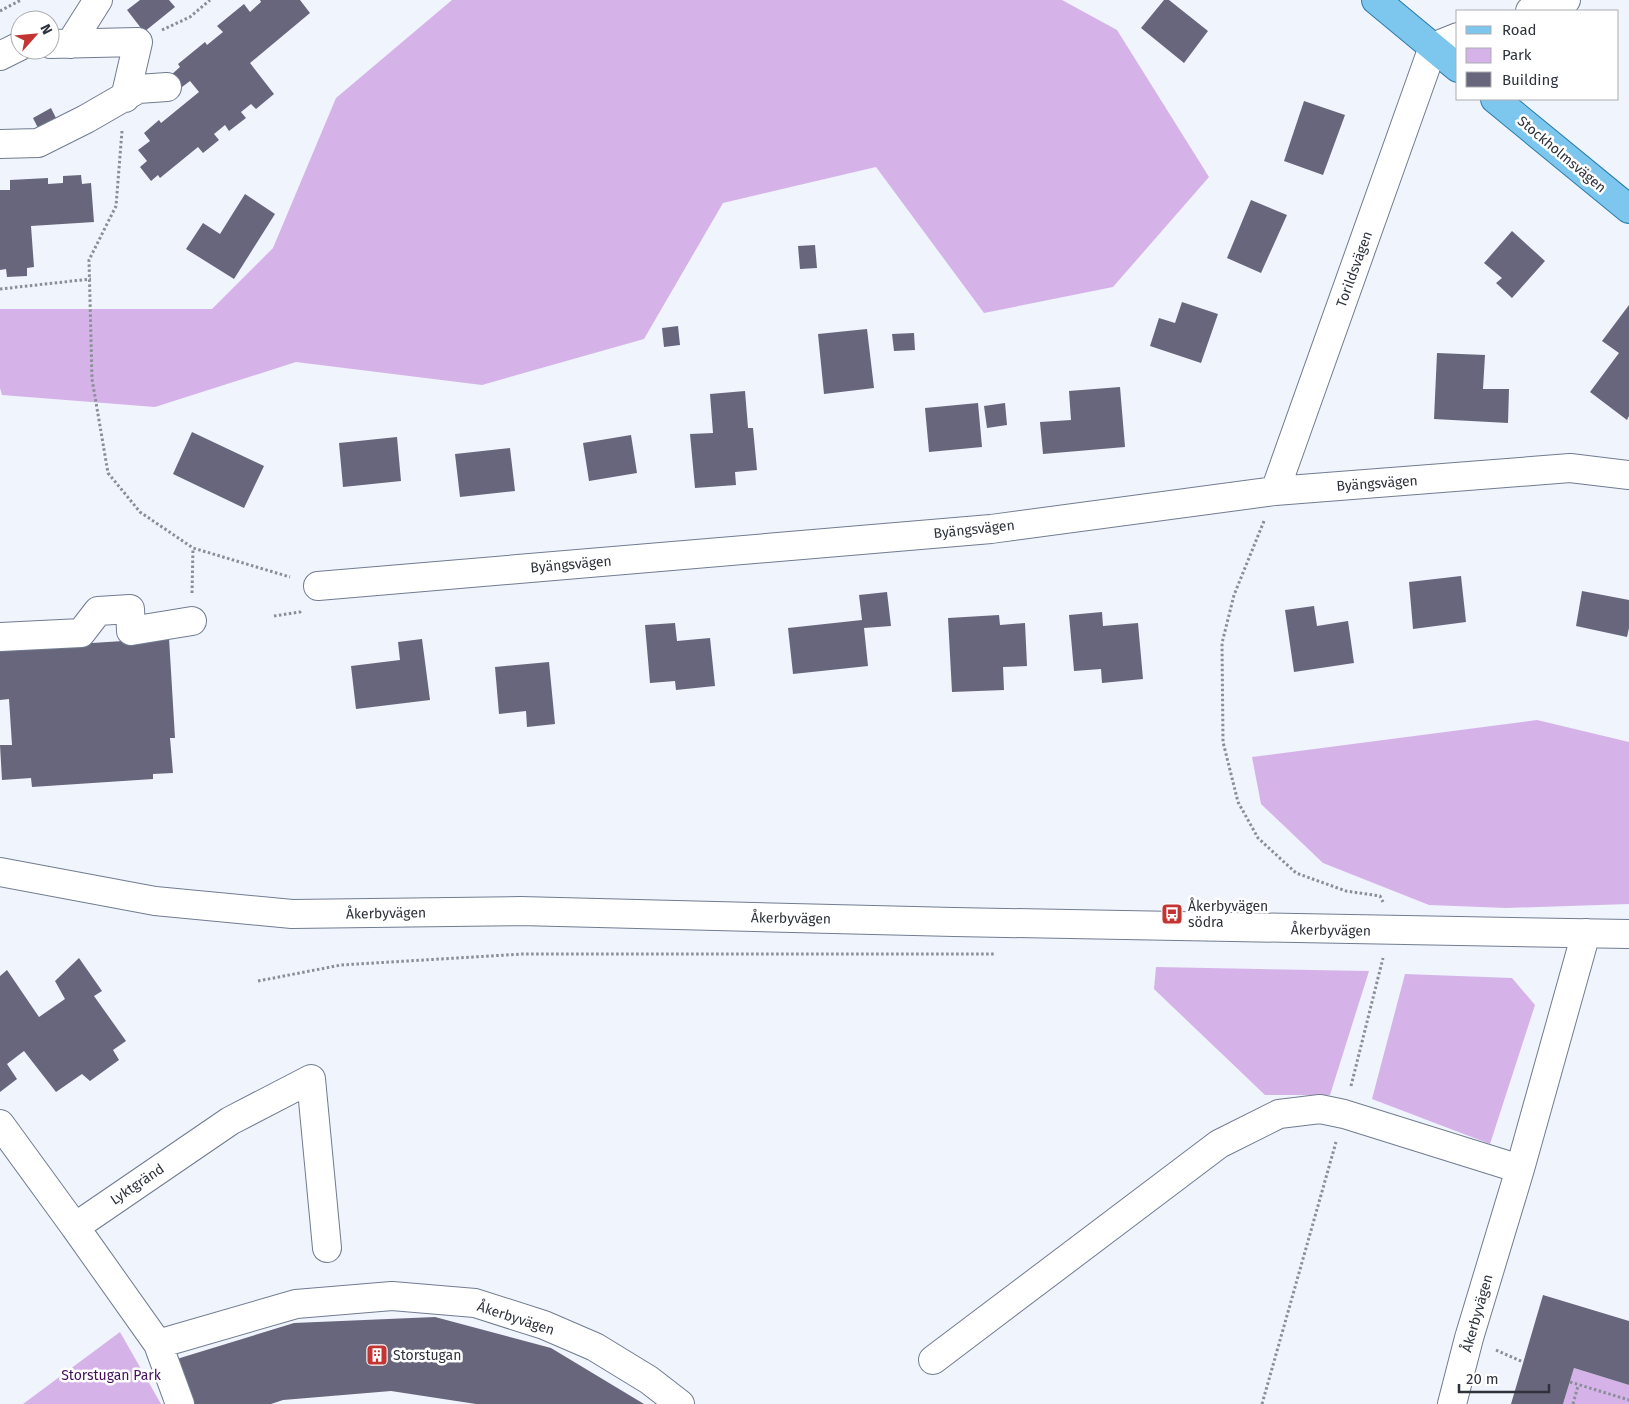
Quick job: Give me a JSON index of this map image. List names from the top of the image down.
{
  "streets": {
    "main road": ["Stockholmsvägen"],
    "street": [
      "Torildsvägen",
      "Byängsvägen",
      "Åkerbyvägen",
      "Lyktgränd"
    ]
  },
  "crossings": [
    ["Torildsvägen", "Byängsvägen"]
  ],
  "parks": ["Storstugan Park"],
  "places": {
    "bus stop": ["Åkerbyvägen södra"],
    "building": ["Storstugan"]
  },
  "legend": ["Road", "Park", "Building"],
  "scale_bar": "20 m",
  "north": "top right"
}
